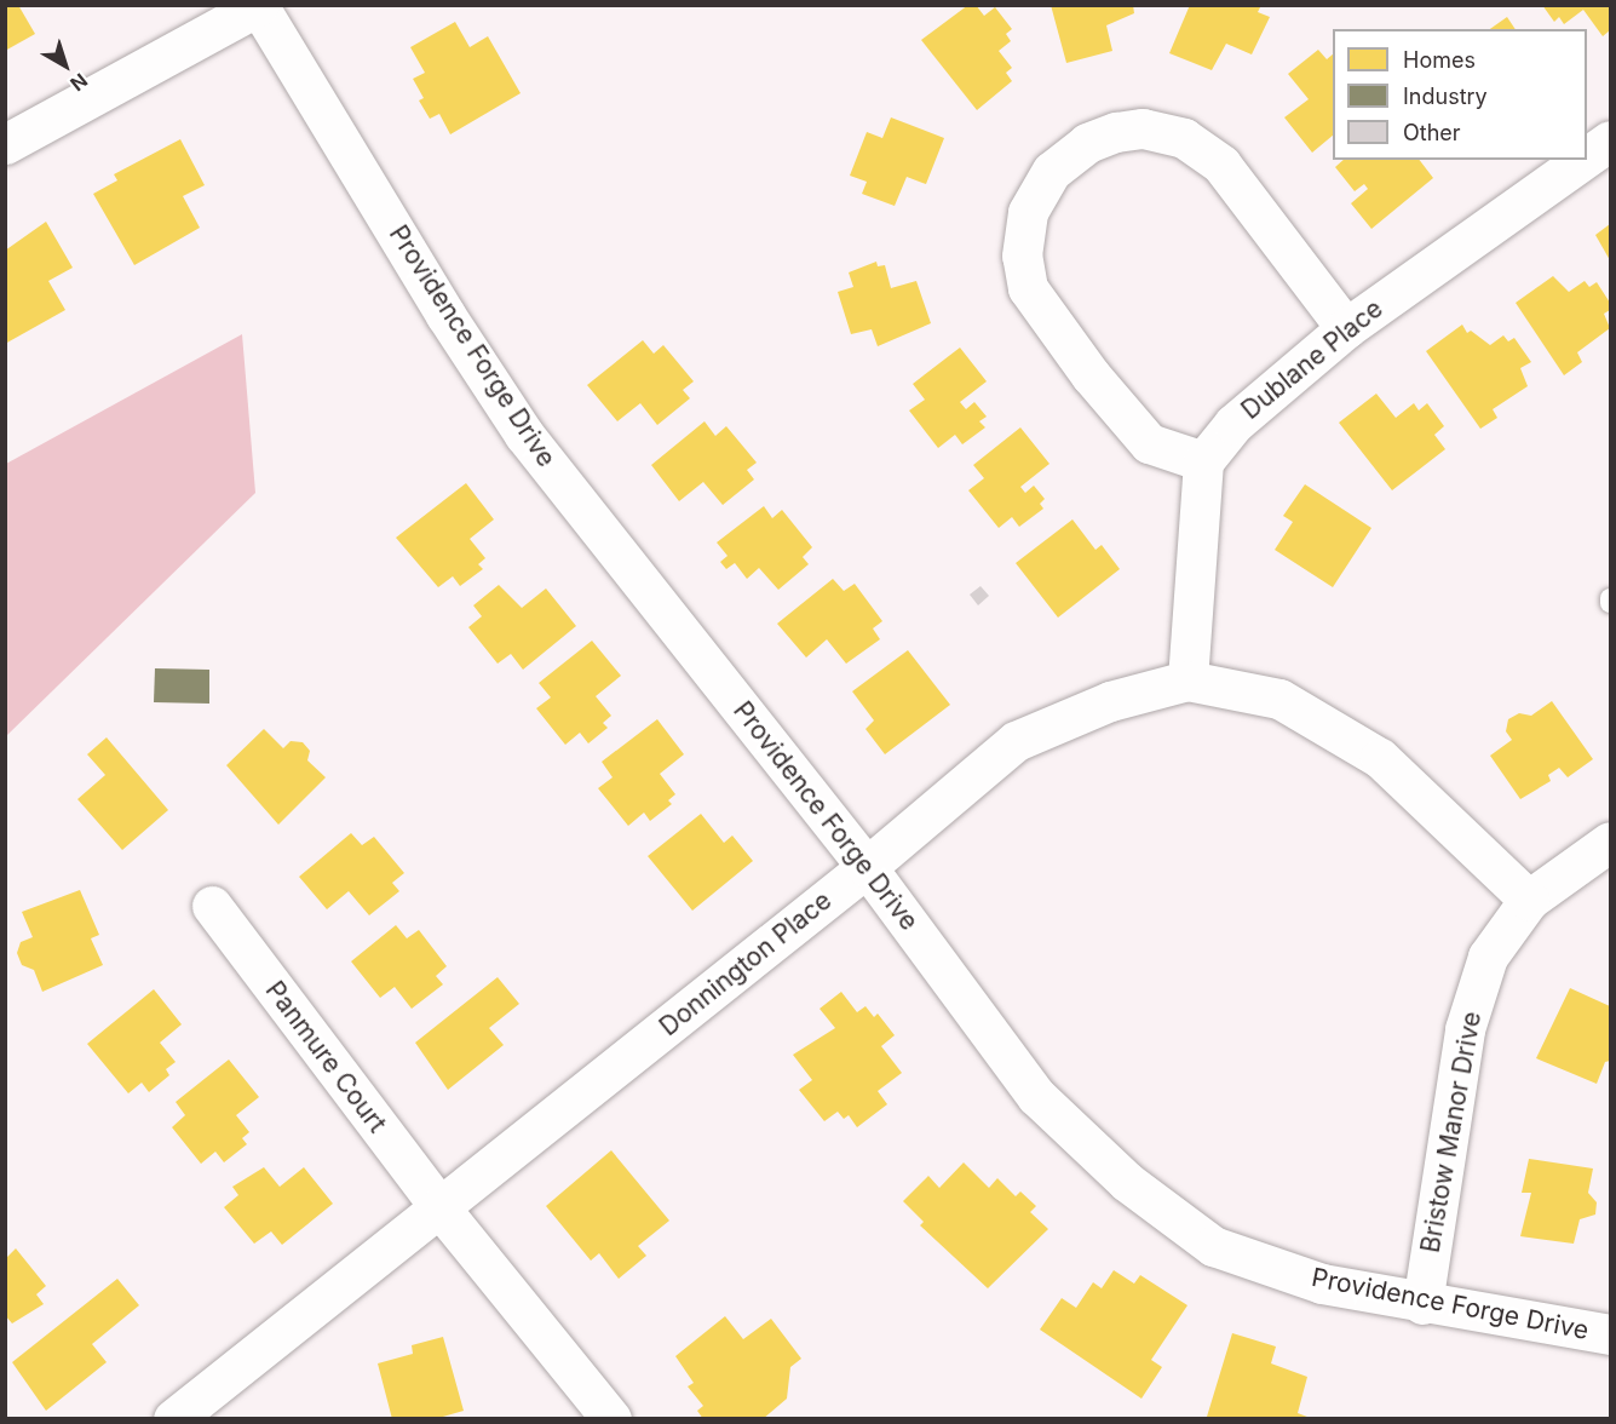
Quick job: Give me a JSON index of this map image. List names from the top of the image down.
{
  "streets": {
    "street": [
      "Providence Forge Drive",
      "Dublane Place",
      "Donnington Place",
      "Panmure Court",
      "Bristow Manor Drive"
    ]
  },
  "crossings": [
    ["Providence Forge Drive", "Donnington Place"],
    ["Providence Forge Drive", "Bristow Manor Drive"],
    ["Donnington Place", "Panmure Court"],
    ["Donnington Place", "Bristow Manor Drive"]
  ],
  "legend": ["Homes", "Industry", "Other"],
  "north": "bottom right"
}
